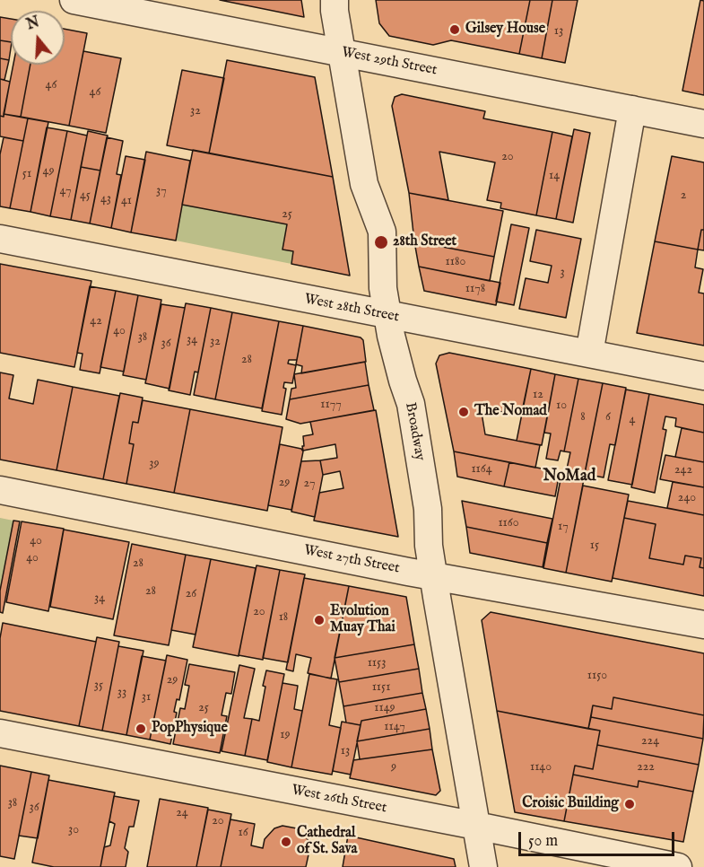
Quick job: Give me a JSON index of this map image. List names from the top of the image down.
{
  "streets": {
    "street": [
      "West 29th Street",
      "West 28th Street",
      "Broadway",
      "West 27th Street",
      "West 26th Street"
    ]
  },
  "crossings": [
    ["West 29th Street", "Broadway"],
    ["West 28th Street", "Broadway"],
    ["Broadway", "West 27th Street"],
    ["Broadway", "West 26th Street"]
  ],
  "districts": ["NoMad"],
  "places": [
    "Gilsey House",
    "28th Street",
    "The Nomad",
    "Evolution Muay Thai",
    "PopPhysique",
    "Croisic Building",
    "Cathedral of St. Sava"
  ],
  "house_numbers": [
    "13",
    "46",
    "46",
    "32",
    "20",
    "49",
    "51",
    "14",
    "47",
    "37",
    "45",
    "2",
    "43",
    "41",
    "25",
    "1180",
    "3",
    "1178",
    "42",
    "40",
    "38",
    "34",
    "32",
    "36",
    "28",
    "12",
    "1177",
    "10",
    "8",
    "6",
    "4",
    "39",
    "1164",
    "242",
    "29",
    "27",
    "240",
    "1160",
    "17",
    "40",
    "15",
    "40",
    "28",
    "28",
    "26",
    "34",
    "20",
    "18",
    "1153",
    "1150",
    "29",
    "35",
    "1151",
    "33",
    "31",
    "25",
    "1149",
    "1147",
    "19",
    "224",
    "13",
    "9",
    "1140",
    "222",
    "38",
    "36",
    "24",
    "20",
    "30",
    "16"
  ],
  "scale_bar": "50 m",
  "north": "top"
}
